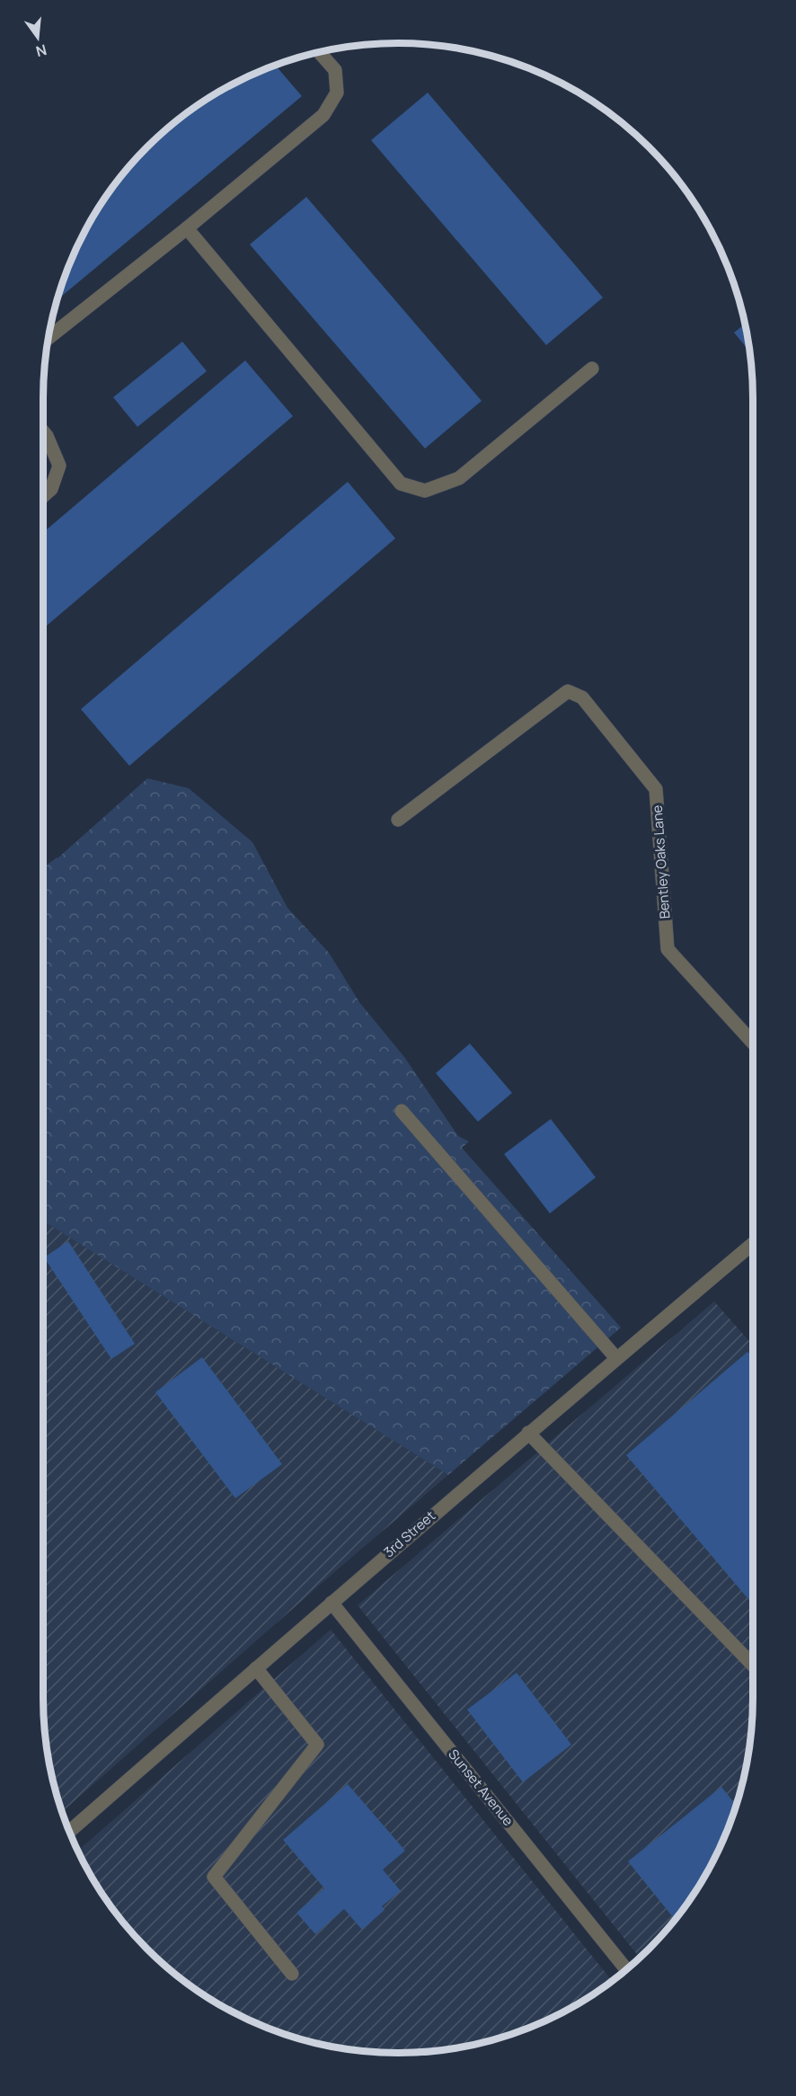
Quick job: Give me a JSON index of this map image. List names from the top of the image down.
{
  "streets": {
    "street": ["Bentley Oaks Lane", "3rd Street", "Sunset Avenue"]
  },
  "crossings": [
    ["3rd Street", "Sunset Avenue"]
  ],
  "north": "bottom"
}
